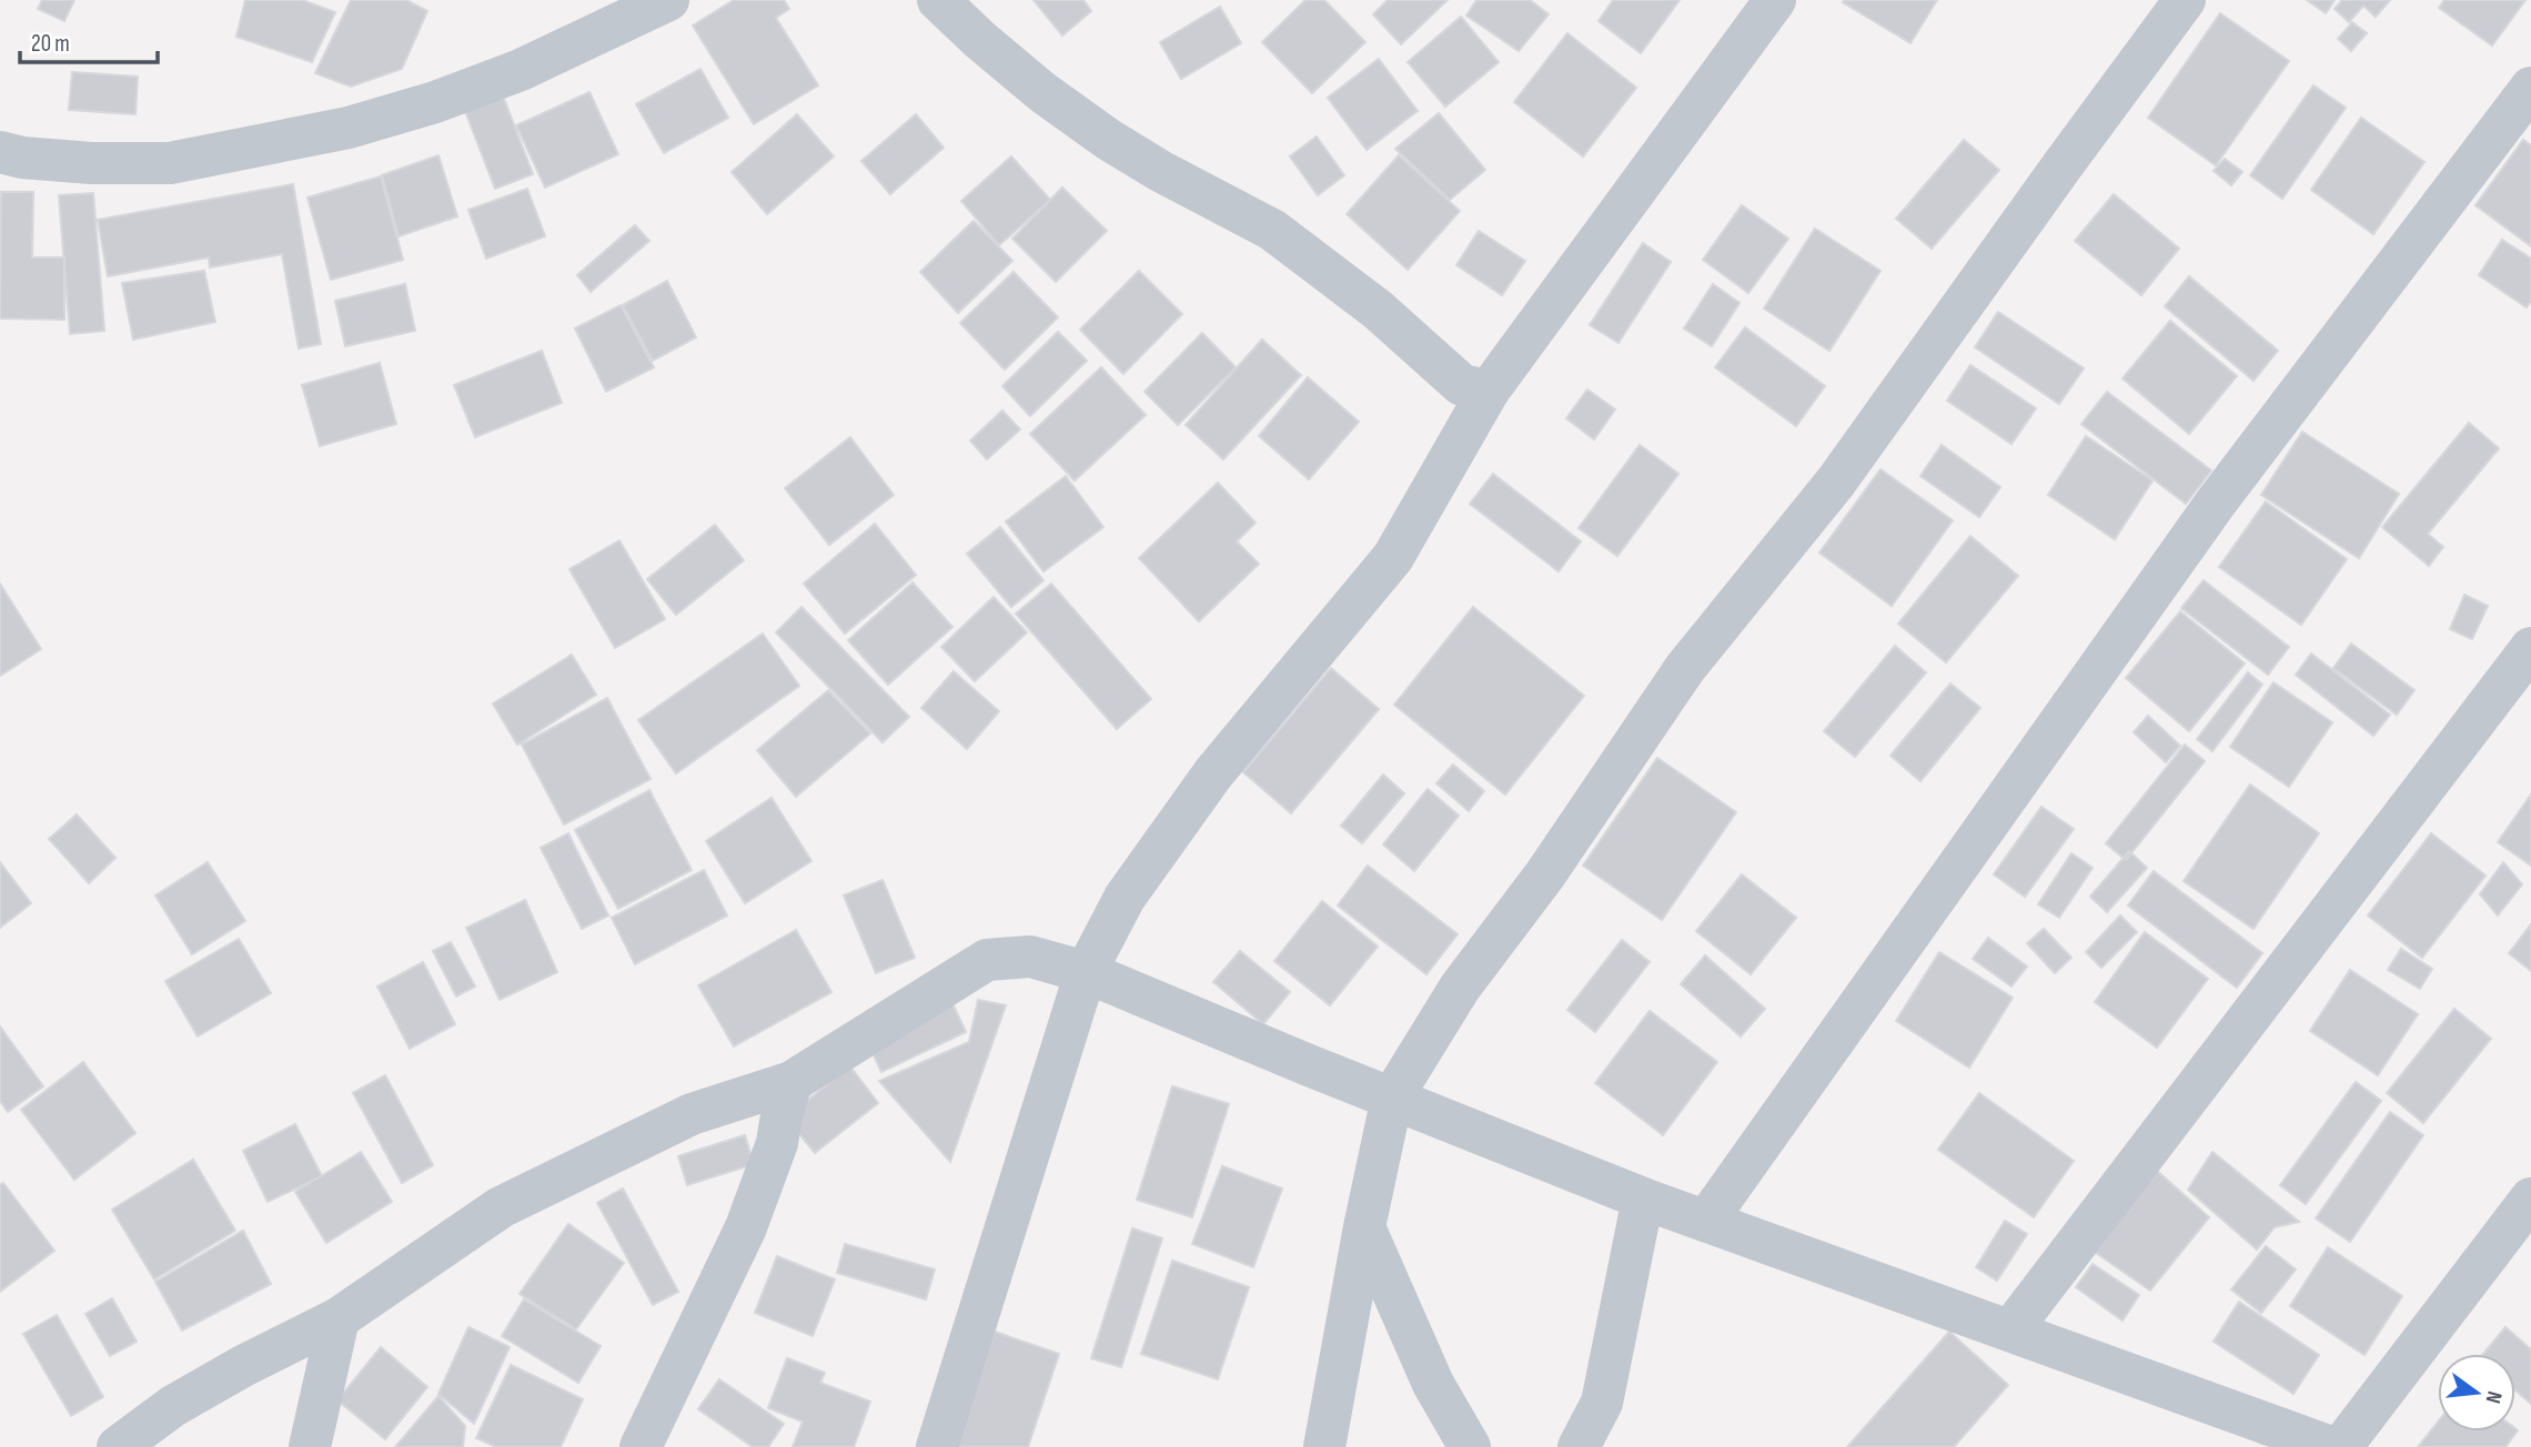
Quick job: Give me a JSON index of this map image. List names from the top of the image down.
{
  "scale_bar": "20 m",
  "north": "right"
}
